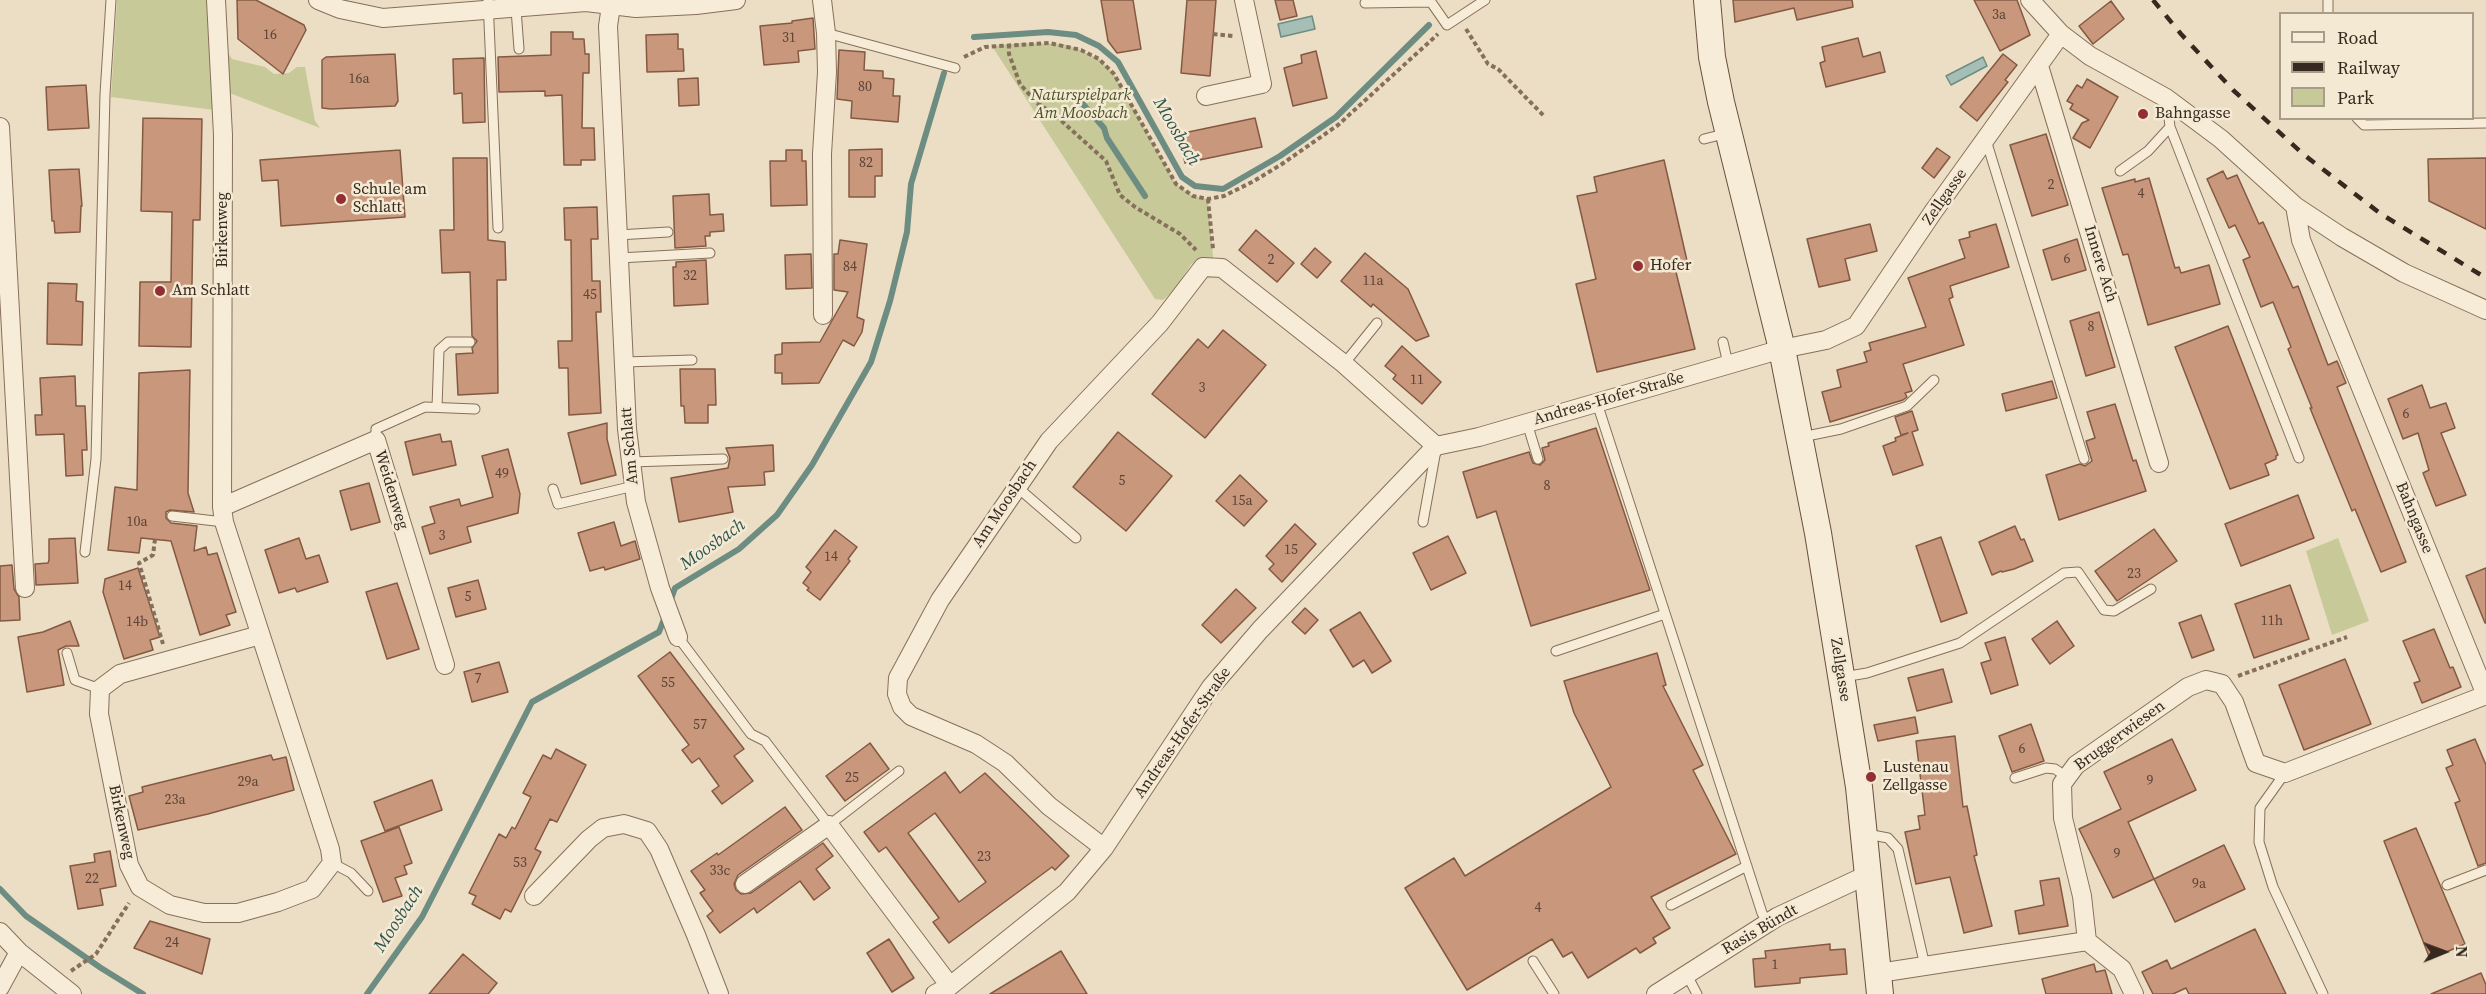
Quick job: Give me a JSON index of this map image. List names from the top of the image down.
{
  "streets": {
    "main road": ["Zellgasse"],
    "street": [
      "Birkenweg",
      "Innere Ach",
      "Andreas-Hofer-Straße",
      "Am Schlatt",
      "Weidenweg",
      "Am Moosbach",
      "Bahngasse",
      "Bruggerwiesen",
      "Rasis Bündt"
    ]
  },
  "crossings": [
    ["Zellgasse", "Innere Ach"],
    ["Zellgasse", "Andreas-Hofer-Straße"],
    ["Zellgasse", "Rasis Bündt"],
    ["Birkenweg", "Weidenweg"],
    ["Andreas-Hofer-Straße", "Am Schlatt"],
    ["Andreas-Hofer-Straße", "Am Moosbach"]
  ],
  "water": ["Moosbach"],
  "parks": ["Naturspielpark Am Moosbach"],
  "places": [
    "Bahngasse",
    "Schule am Schlatt",
    "Hofer",
    "Am Schlatt",
    "Lustenau Zellgasse"
  ],
  "house_numbers": [
    "3a",
    "16",
    "31",
    "16a",
    "80",
    "82",
    "2",
    "4",
    "6",
    "2",
    "84",
    "32",
    "11a",
    "45",
    "8",
    "11",
    "3",
    "6",
    "49",
    "5",
    "8",
    "15a",
    "10a",
    "3",
    "15",
    "14",
    "23",
    "14",
    "5",
    "11h",
    "14b",
    "7",
    "55",
    "57",
    "6",
    "25",
    "9",
    "29a",
    "23a",
    "9",
    "23",
    "53",
    "33c",
    "22",
    "9a",
    "4",
    "24",
    "1"
  ],
  "legend": ["Road", "Railway", "Park"],
  "north": "right"
}
